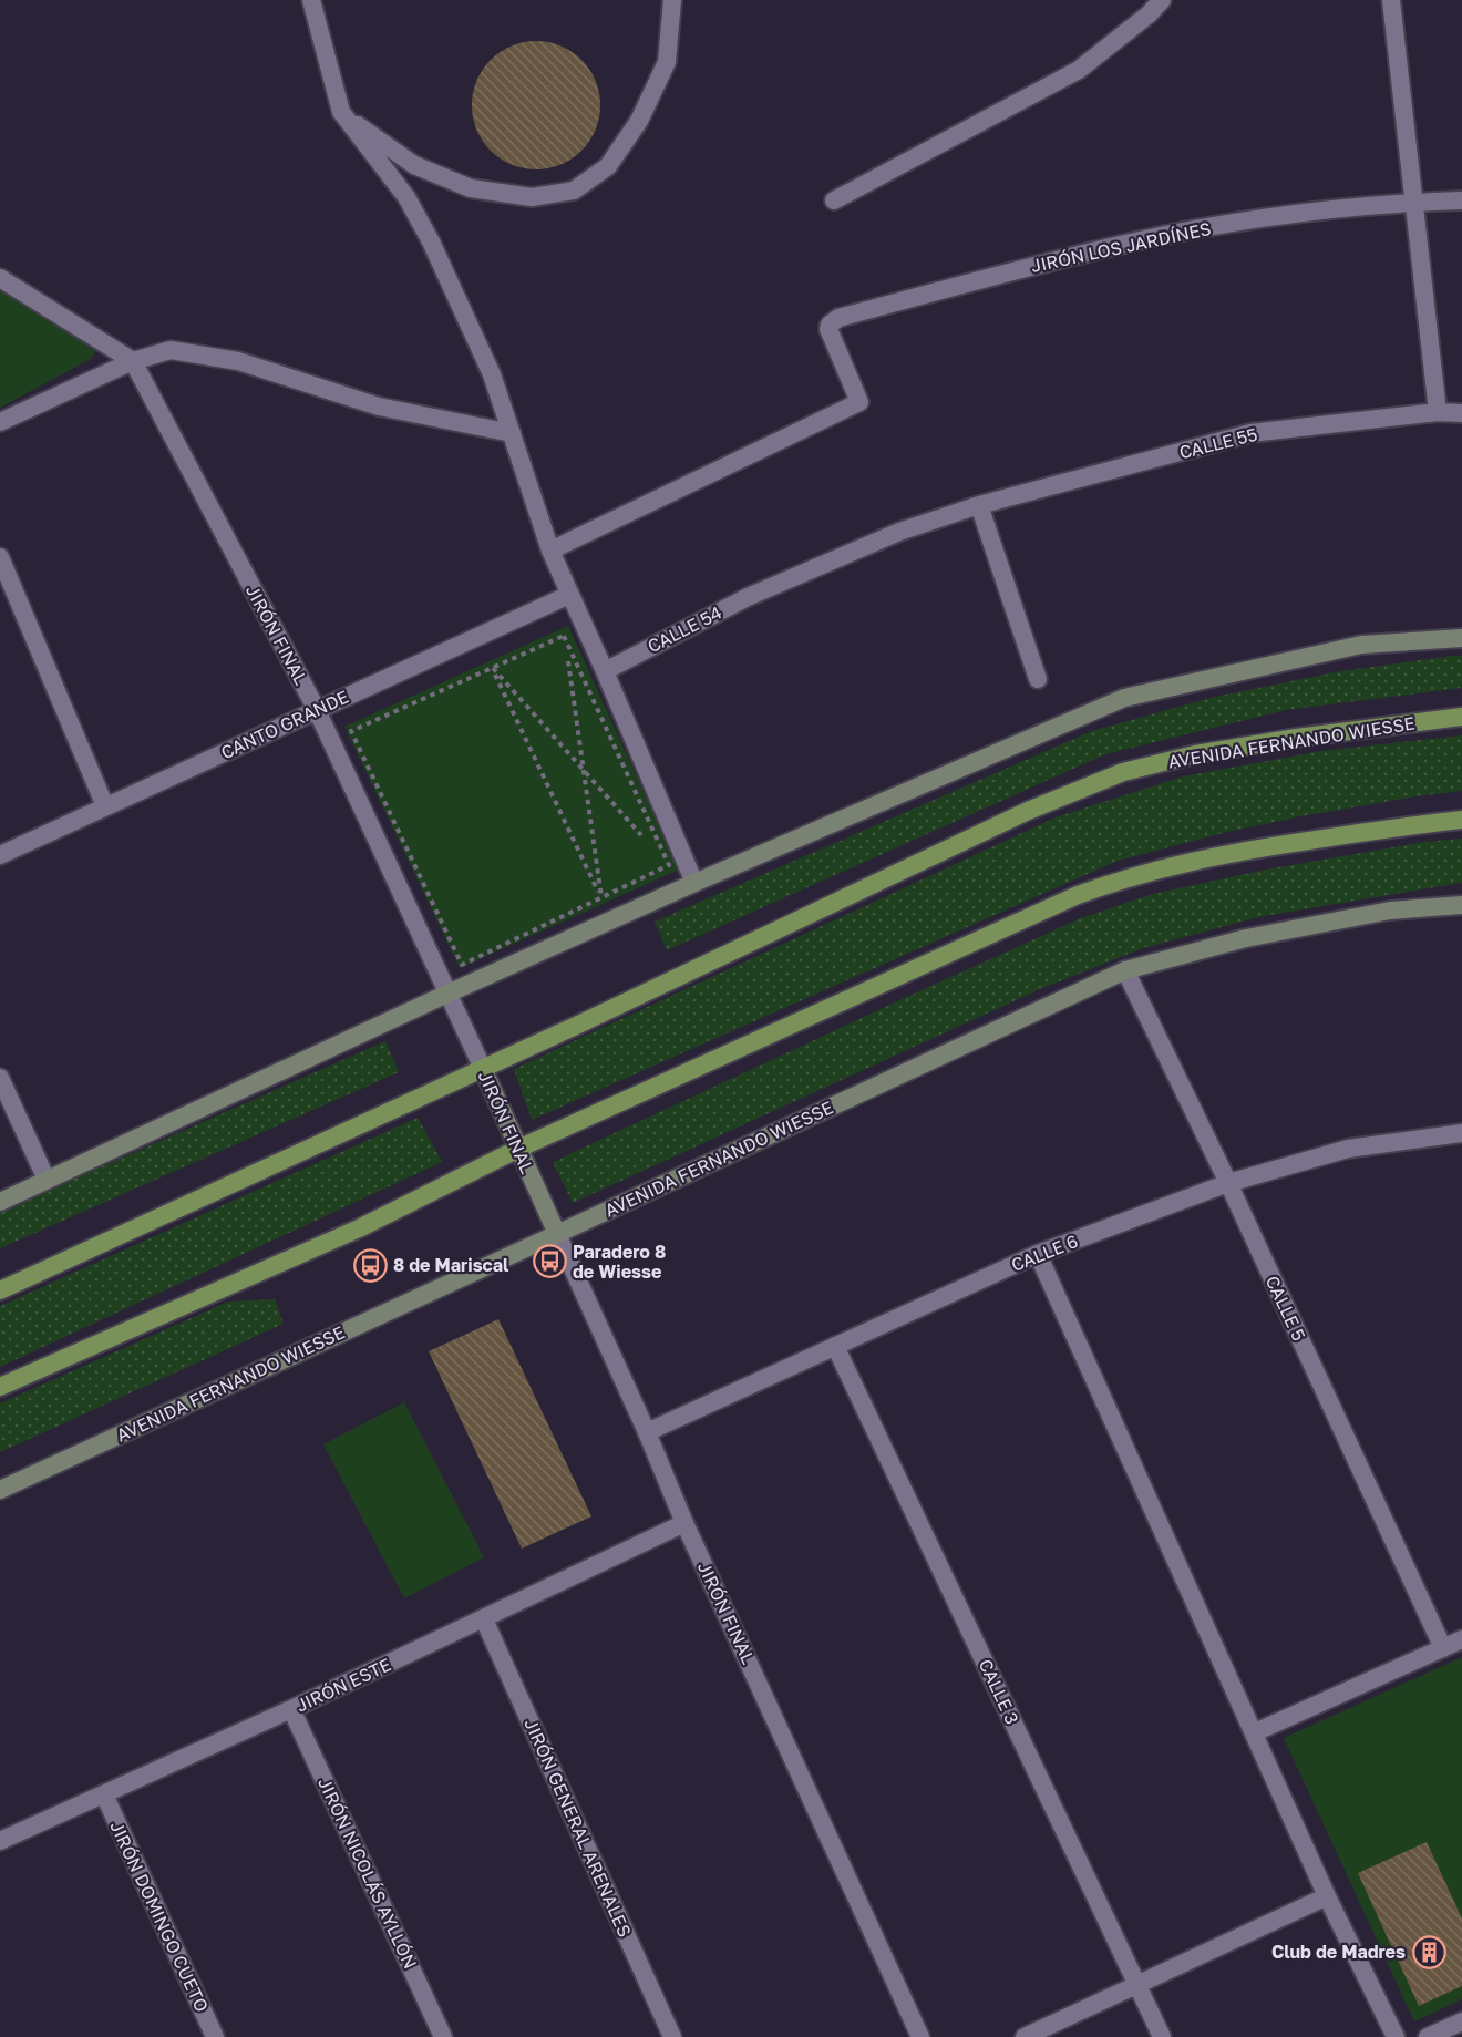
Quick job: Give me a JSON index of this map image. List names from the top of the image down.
{
  "streets": {
    "main road": ["JIRÓN FINAL", "AVENIDA FERNANDO WIESSE"],
    "street": [
      "JIRÓN LOS JARDÍNES",
      "CALLE 55",
      "CALLE 54",
      "CANTO GRANDE",
      "CALLE 6",
      "CALLE 5",
      "JIRÓN ESTE",
      "CALLE 3",
      "JIRÓN GENERAL ARENALES",
      "JIRÓN NICOLÁS AYLLÓN",
      "JIRÓN DOMINGO CUETO"
    ]
  },
  "crossings": [
    ["CALLE 55", "CALLE 54"],
    ["JIRÓN FINAL", "CANTO GRANDE"],
    ["JIRÓN FINAL", "AVENIDA FERNANDO WIESSE"],
    ["JIRÓN FINAL", "CALLE 6"],
    ["JIRÓN FINAL", "JIRÓN ESTE"],
    ["AVENIDA FERNANDO WIESSE", "CALLE 5"],
    ["CALLE 6", "CALLE 5"],
    ["CALLE 6", "CALLE 3"],
    ["JIRÓN ESTE", "JIRÓN GENERAL ARENALES"],
    ["JIRÓN ESTE", "JIRÓN NICOLÁS AYLLÓN"],
    ["JIRÓN ESTE", "JIRÓN DOMINGO CUETO"]
  ],
  "places": {
    "bus stop": ["Paradero 8 de Wiesse", "8 de Mariscal"],
    "building": ["Club de Madres"]
  }
}
